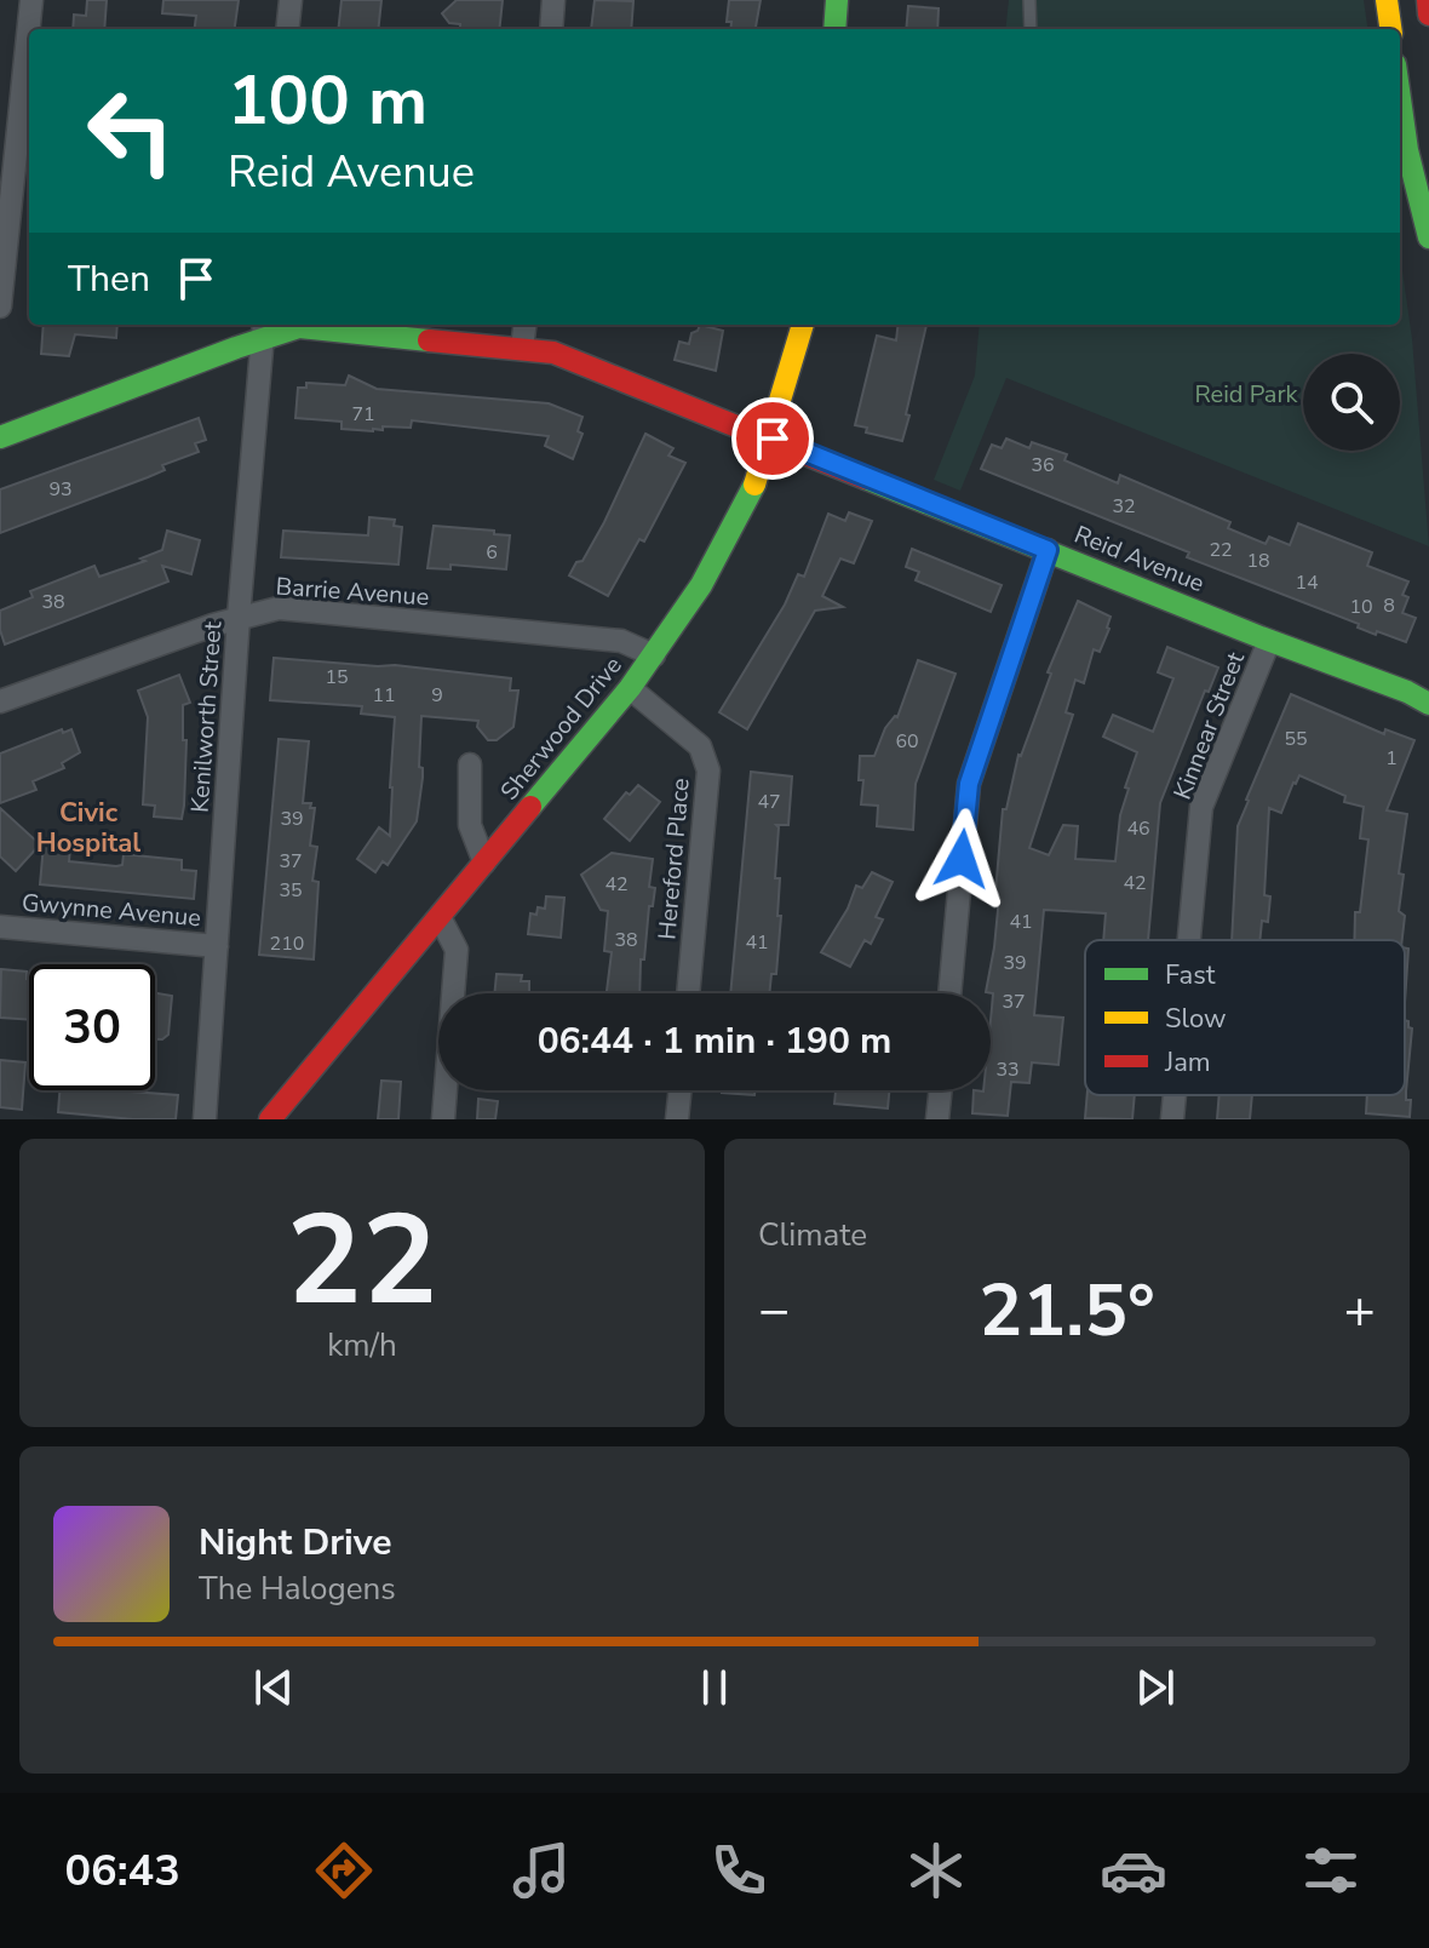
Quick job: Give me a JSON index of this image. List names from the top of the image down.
{
  "streets": {
    "main road": ["Reid Avenue", "Sherwood Drive"],
    "street": [
      "Barrie Avenue",
      "Kenilworth Street",
      "Kinnear Street",
      "Hereford Place",
      "Gwynne Avenue"
    ]
  },
  "crossings": [
    ["Reid Avenue", "Kenilworth Street"],
    ["Reid Avenue", "Kinnear Street"],
    ["Reid Avenue", "Sherwood Drive"],
    ["Barrie Avenue", "Kenilworth Street"],
    ["Barrie Avenue", "Sherwood Drive"],
    ["Kenilworth Street", "Gwynne Avenue"],
    ["Sherwood Drive", "Hereford Place"]
  ],
  "districts": ["Civic Hospital"],
  "parks": ["Reid Park"],
  "house_numbers": [
    "71",
    "36",
    "93",
    "32",
    "22",
    "6",
    "18",
    "14",
    "38",
    "8",
    "10",
    "15",
    "11",
    "9",
    "55",
    "60",
    "1",
    "47",
    "39",
    "46",
    "37",
    "42",
    "42",
    "35",
    "41",
    "38",
    "41",
    "210",
    "39",
    "37",
    "33"
  ],
  "legend": ["Fast", "Slow", "Jam"],
  "page": {
    "turn": ["100 m", "Reid Avenue"],
    "then": "Then",
    "limit": "30",
    "trip": "06:44 · 1 min · 190 m",
    "tile": [
      ["22", "km/h"],
      "Climate"
    ],
    "heat": ["−", "21.5°", "+"],
    "song": ["Night Drive", "The Halogens"],
    "tabs": "06:43"
  }
}
